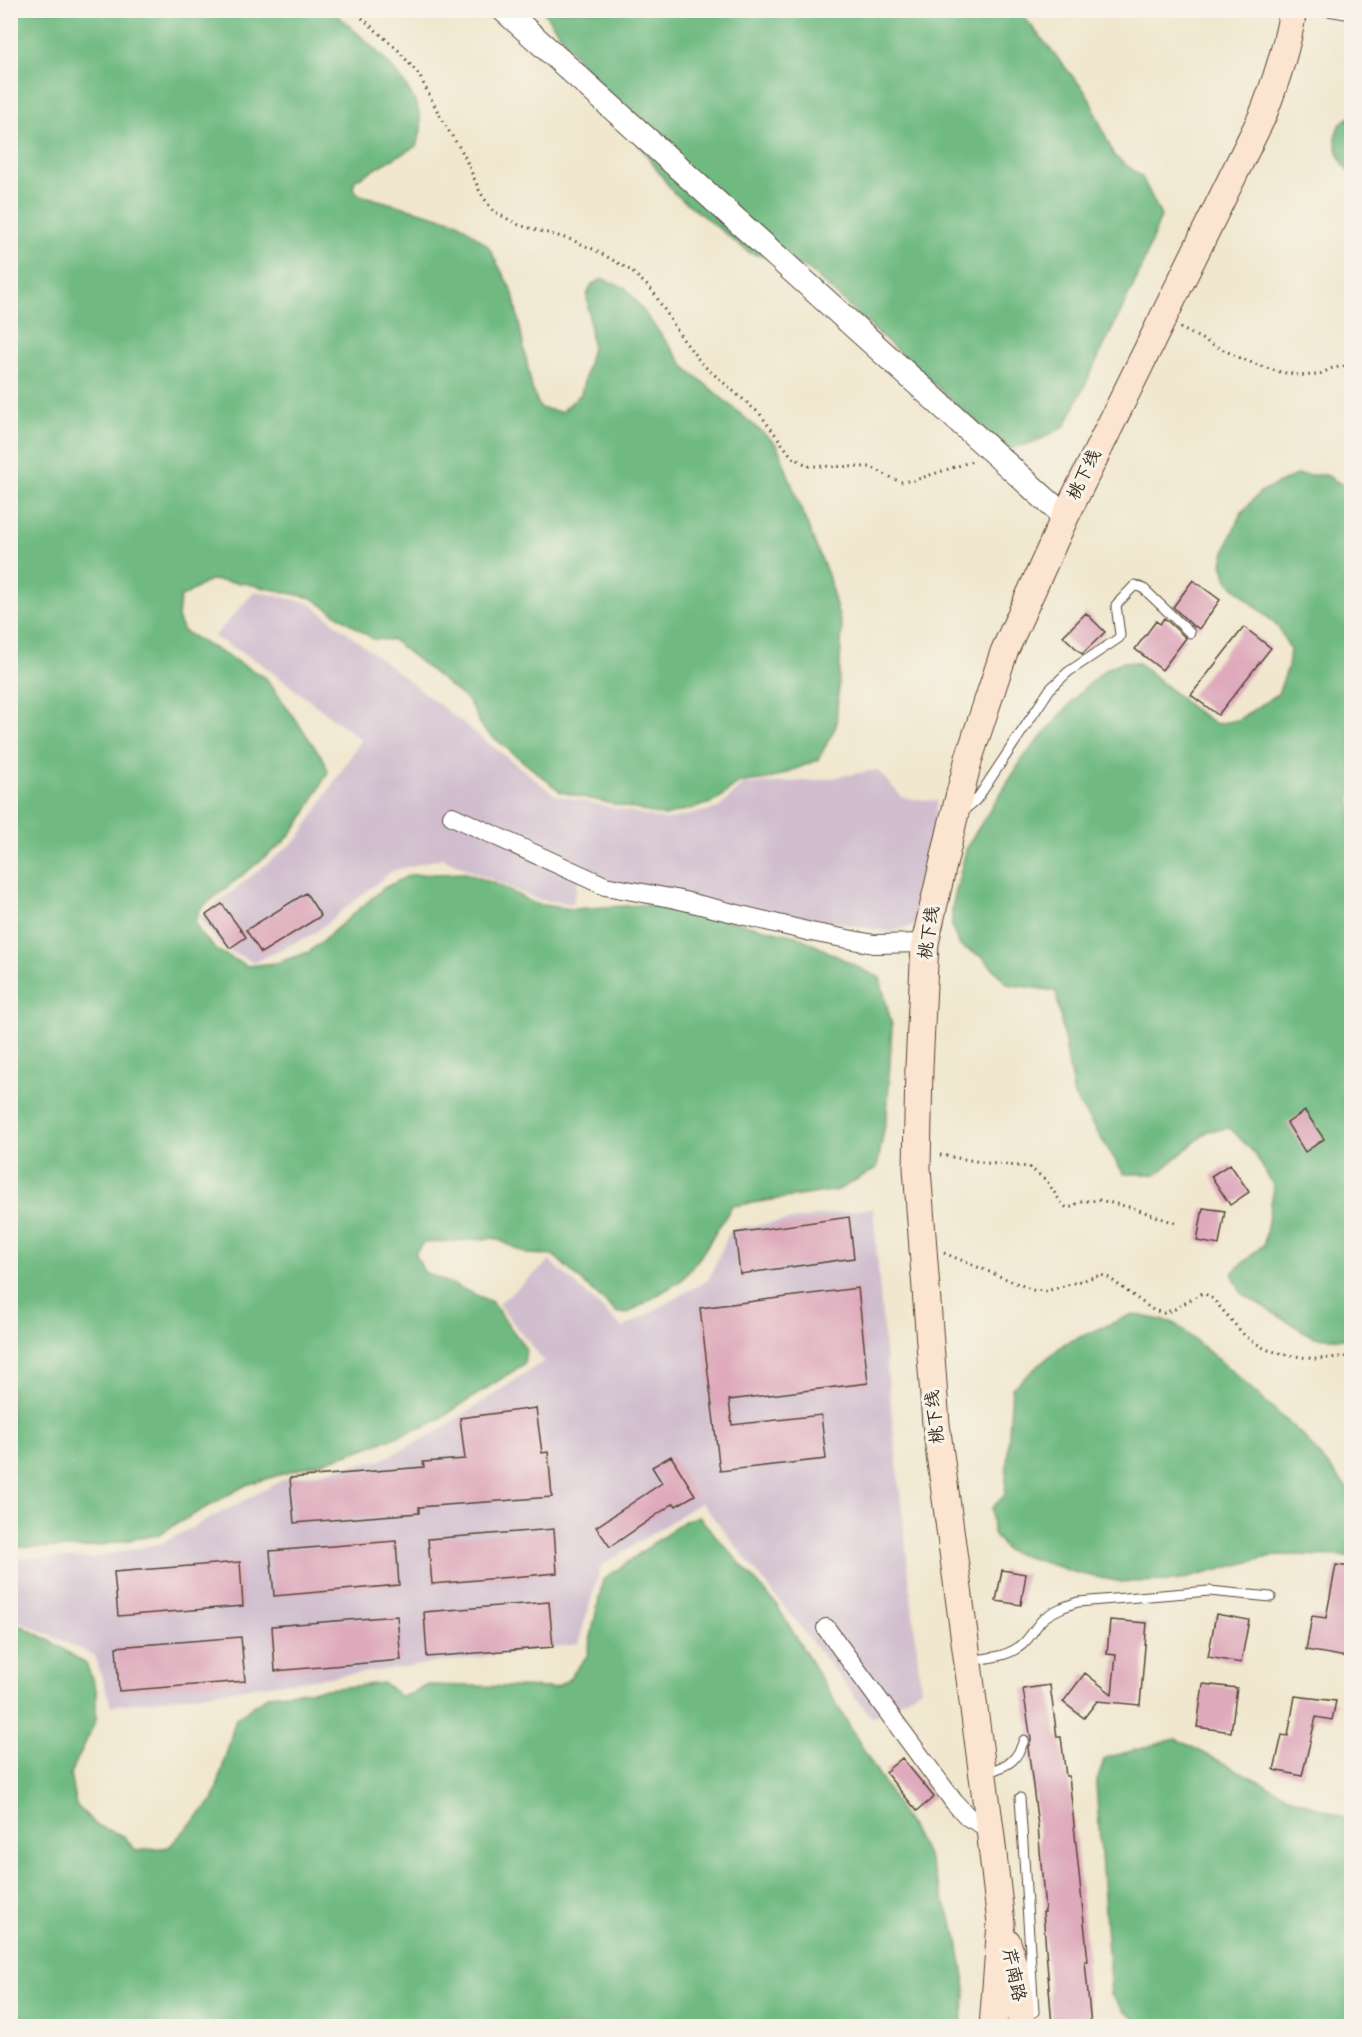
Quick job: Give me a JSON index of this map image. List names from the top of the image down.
{
  "streets": {
    "main road": ["桃下线", "芹南路"]
  },
  "crossings": [
    ["桃下线", "芹南路"]
  ]
}
